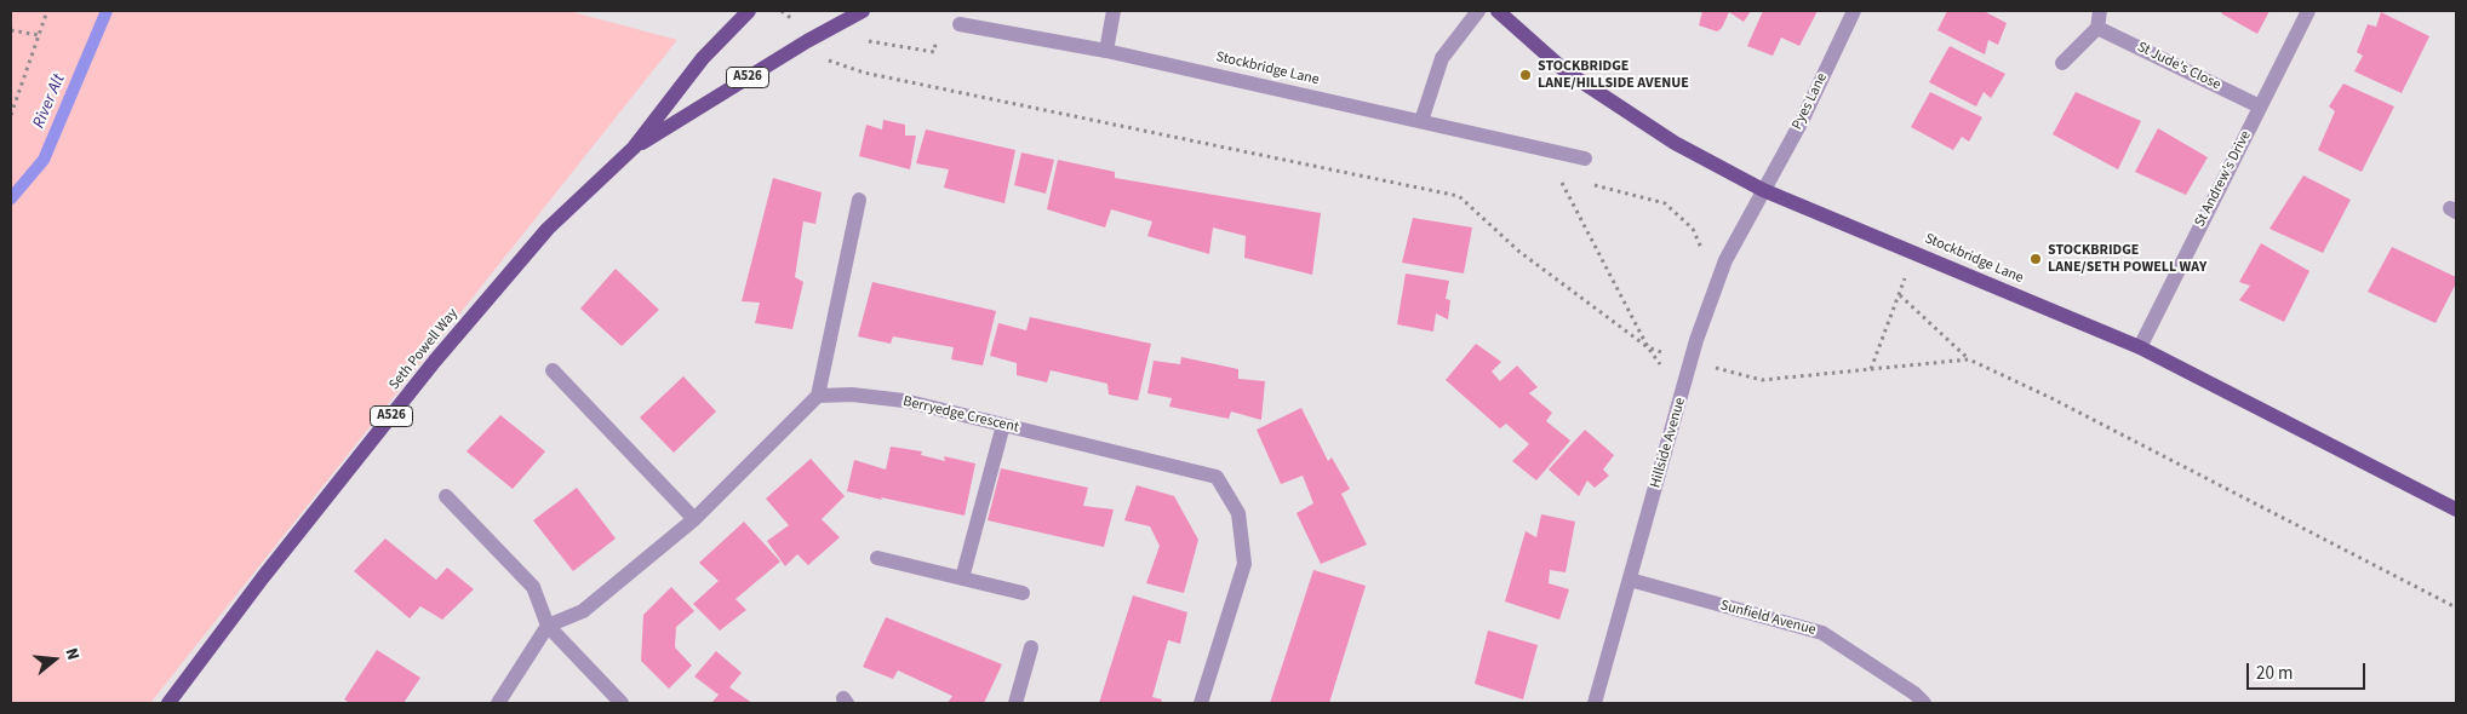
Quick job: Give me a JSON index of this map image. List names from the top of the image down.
{
  "streets": {
    "main road": ["Stockbridge Lane", "A526", "Seth Powell Way"],
    "street": [
      "St Jude's Close",
      "Pyes Lane",
      "St Andrew's Drive",
      "Berryedge Crescent",
      "Hillside Avenue",
      "Sunfield Avenue"
    ]
  },
  "crossings": [
    ["St Jude's Close", "St Andrew's Drive"],
    ["Stockbridge Lane", "Pyes Lane"],
    ["Stockbridge Lane", "St Andrew's Drive"],
    ["Stockbridge Lane", "Hillside Avenue"],
    ["Pyes Lane", "Hillside Avenue"],
    ["Hillside Avenue", "Sunfield Avenue"]
  ],
  "water": ["River Alt"],
  "places": ["STOCKBRIDGE LANE/HILLSIDE AVENUE", "STOCKBRIDGE LANE/SETH POWELL WAY"],
  "scale_bar": "20 m",
  "north": "right"
}
